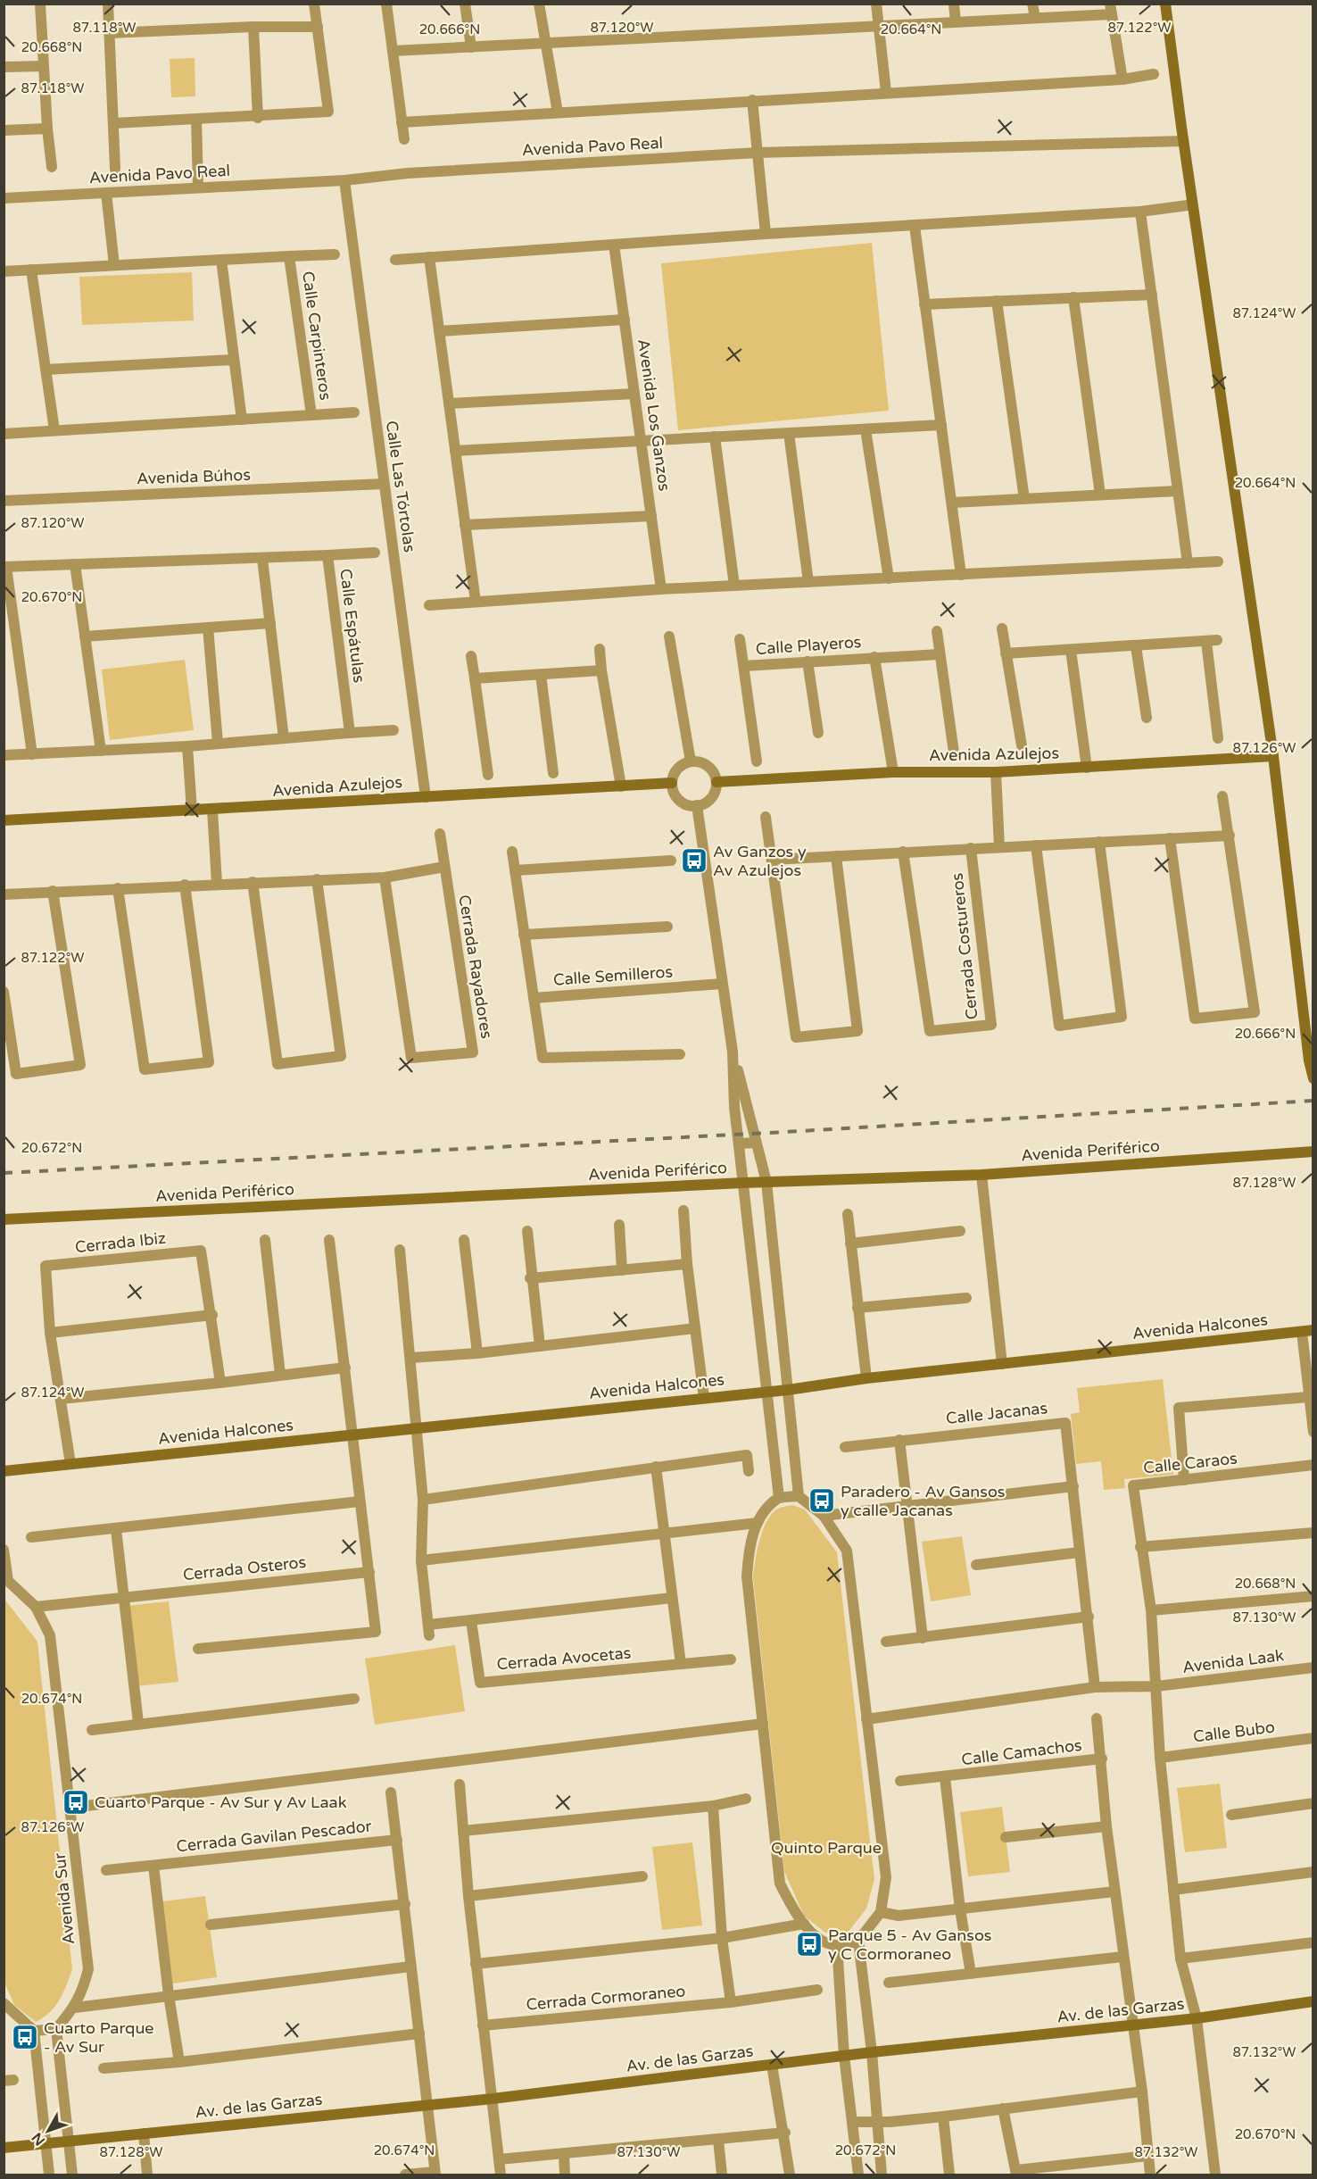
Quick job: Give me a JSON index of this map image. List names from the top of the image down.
{
  "streets": {
    "main road": [
      "Avenida Azulejos",
      "Avenida Periférico",
      "Avenida Halcones",
      "Av. de las Garzas"
    ],
    "street": [
      "Avenida Pavo Real",
      "Calle Carpinteros",
      "Avenida Los Ganzos",
      "Avenida Búhos",
      "Calle Las Tórtolas",
      "Calle Espátulas",
      "Calle Playeros",
      "Cerrada Costureros",
      "Cerrada Rayadores",
      "Calle Semilleros",
      "Cerrada Ibiz",
      "Calle Jacanas",
      "Calle Caraos",
      "Cerrada Osteros",
      "Cerrada Avocetas",
      "Avenida Laak",
      "Calle Bubo",
      "Calle Camachos",
      "Cerrada Gavilan Pescador",
      "Avenida Sur",
      "Cerrada Cormoraneo"
    ]
  },
  "crossings": [
    ["Avenida Pavo Real", "Calle Las Tórtolas"],
    ["Avenida Búhos", "Calle Las Tórtolas"],
    ["Calle Las Tórtolas", "Avenida Azulejos"],
    ["Calle Playeros", "Avenida Azulejos"],
    ["Cerrada Ibiz", "Avenida Halcones"],
    ["Calle Jacanas", "Avenida Laak"],
    ["Calle Caraos", "Avenida Laak"],
    ["Cerrada Osteros", "Avenida Sur"],
    ["Cerrada Gavilan Pescador", "Av. de las Garzas"]
  ],
  "parks": ["Quinto Parque"],
  "places": {
    "bus stop": [
      "Av Ganzos y Av Azulejos",
      "Paradero - Av Gansos y calle Jacanas",
      "Cuarto Parque - Av Sur y Av Laak",
      "Parque 5 - Av Gansos y C Cormoraneo",
      "Cuarto Parque - Av Sur"
    ]
  },
  "north": "bottom left",
  "coordinates": [
    "87.118°W",
    "87.120°W",
    "87.122°W",
    "20.666°N",
    "20.664°N",
    "20.668°N",
    "87.124°W",
    "20.670°N",
    "87.126°W",
    "20.672°N",
    "87.128°W",
    "87.130°W",
    "20.674°N",
    "87.132°W"
  ]
}
